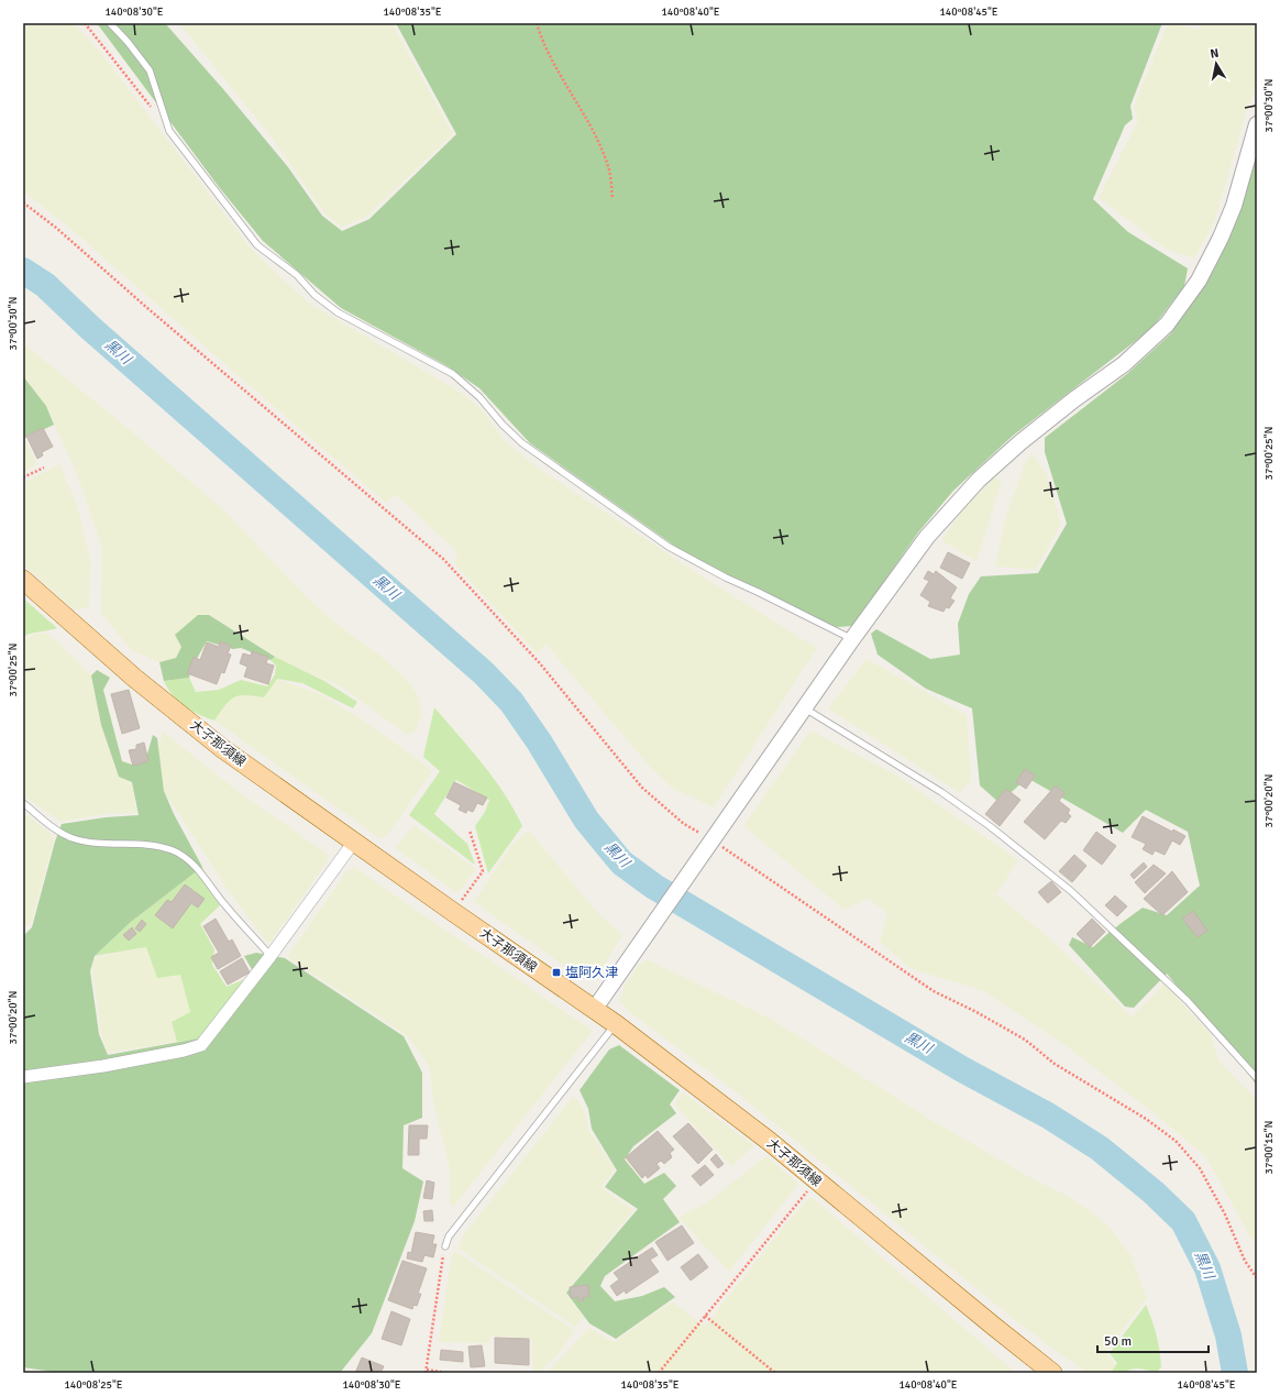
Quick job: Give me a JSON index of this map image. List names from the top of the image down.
{
  "streets": {
    "main road": ["大子那須線"]
  },
  "water": ["黒川"],
  "places": {
    "transit": ["塩阿久津"]
  },
  "scale_bar": "50 m",
  "north": "top",
  "coordinates": [
    "140°08'30\"E",
    "140°08'35\"E",
    "140°08'40\"E",
    "140°08'45\"E",
    "37°00'30\"N",
    "37°00'25\"N",
    "37°00'20\"N",
    "37°00'15\"N",
    "140°08'25\"E"
  ]
}
